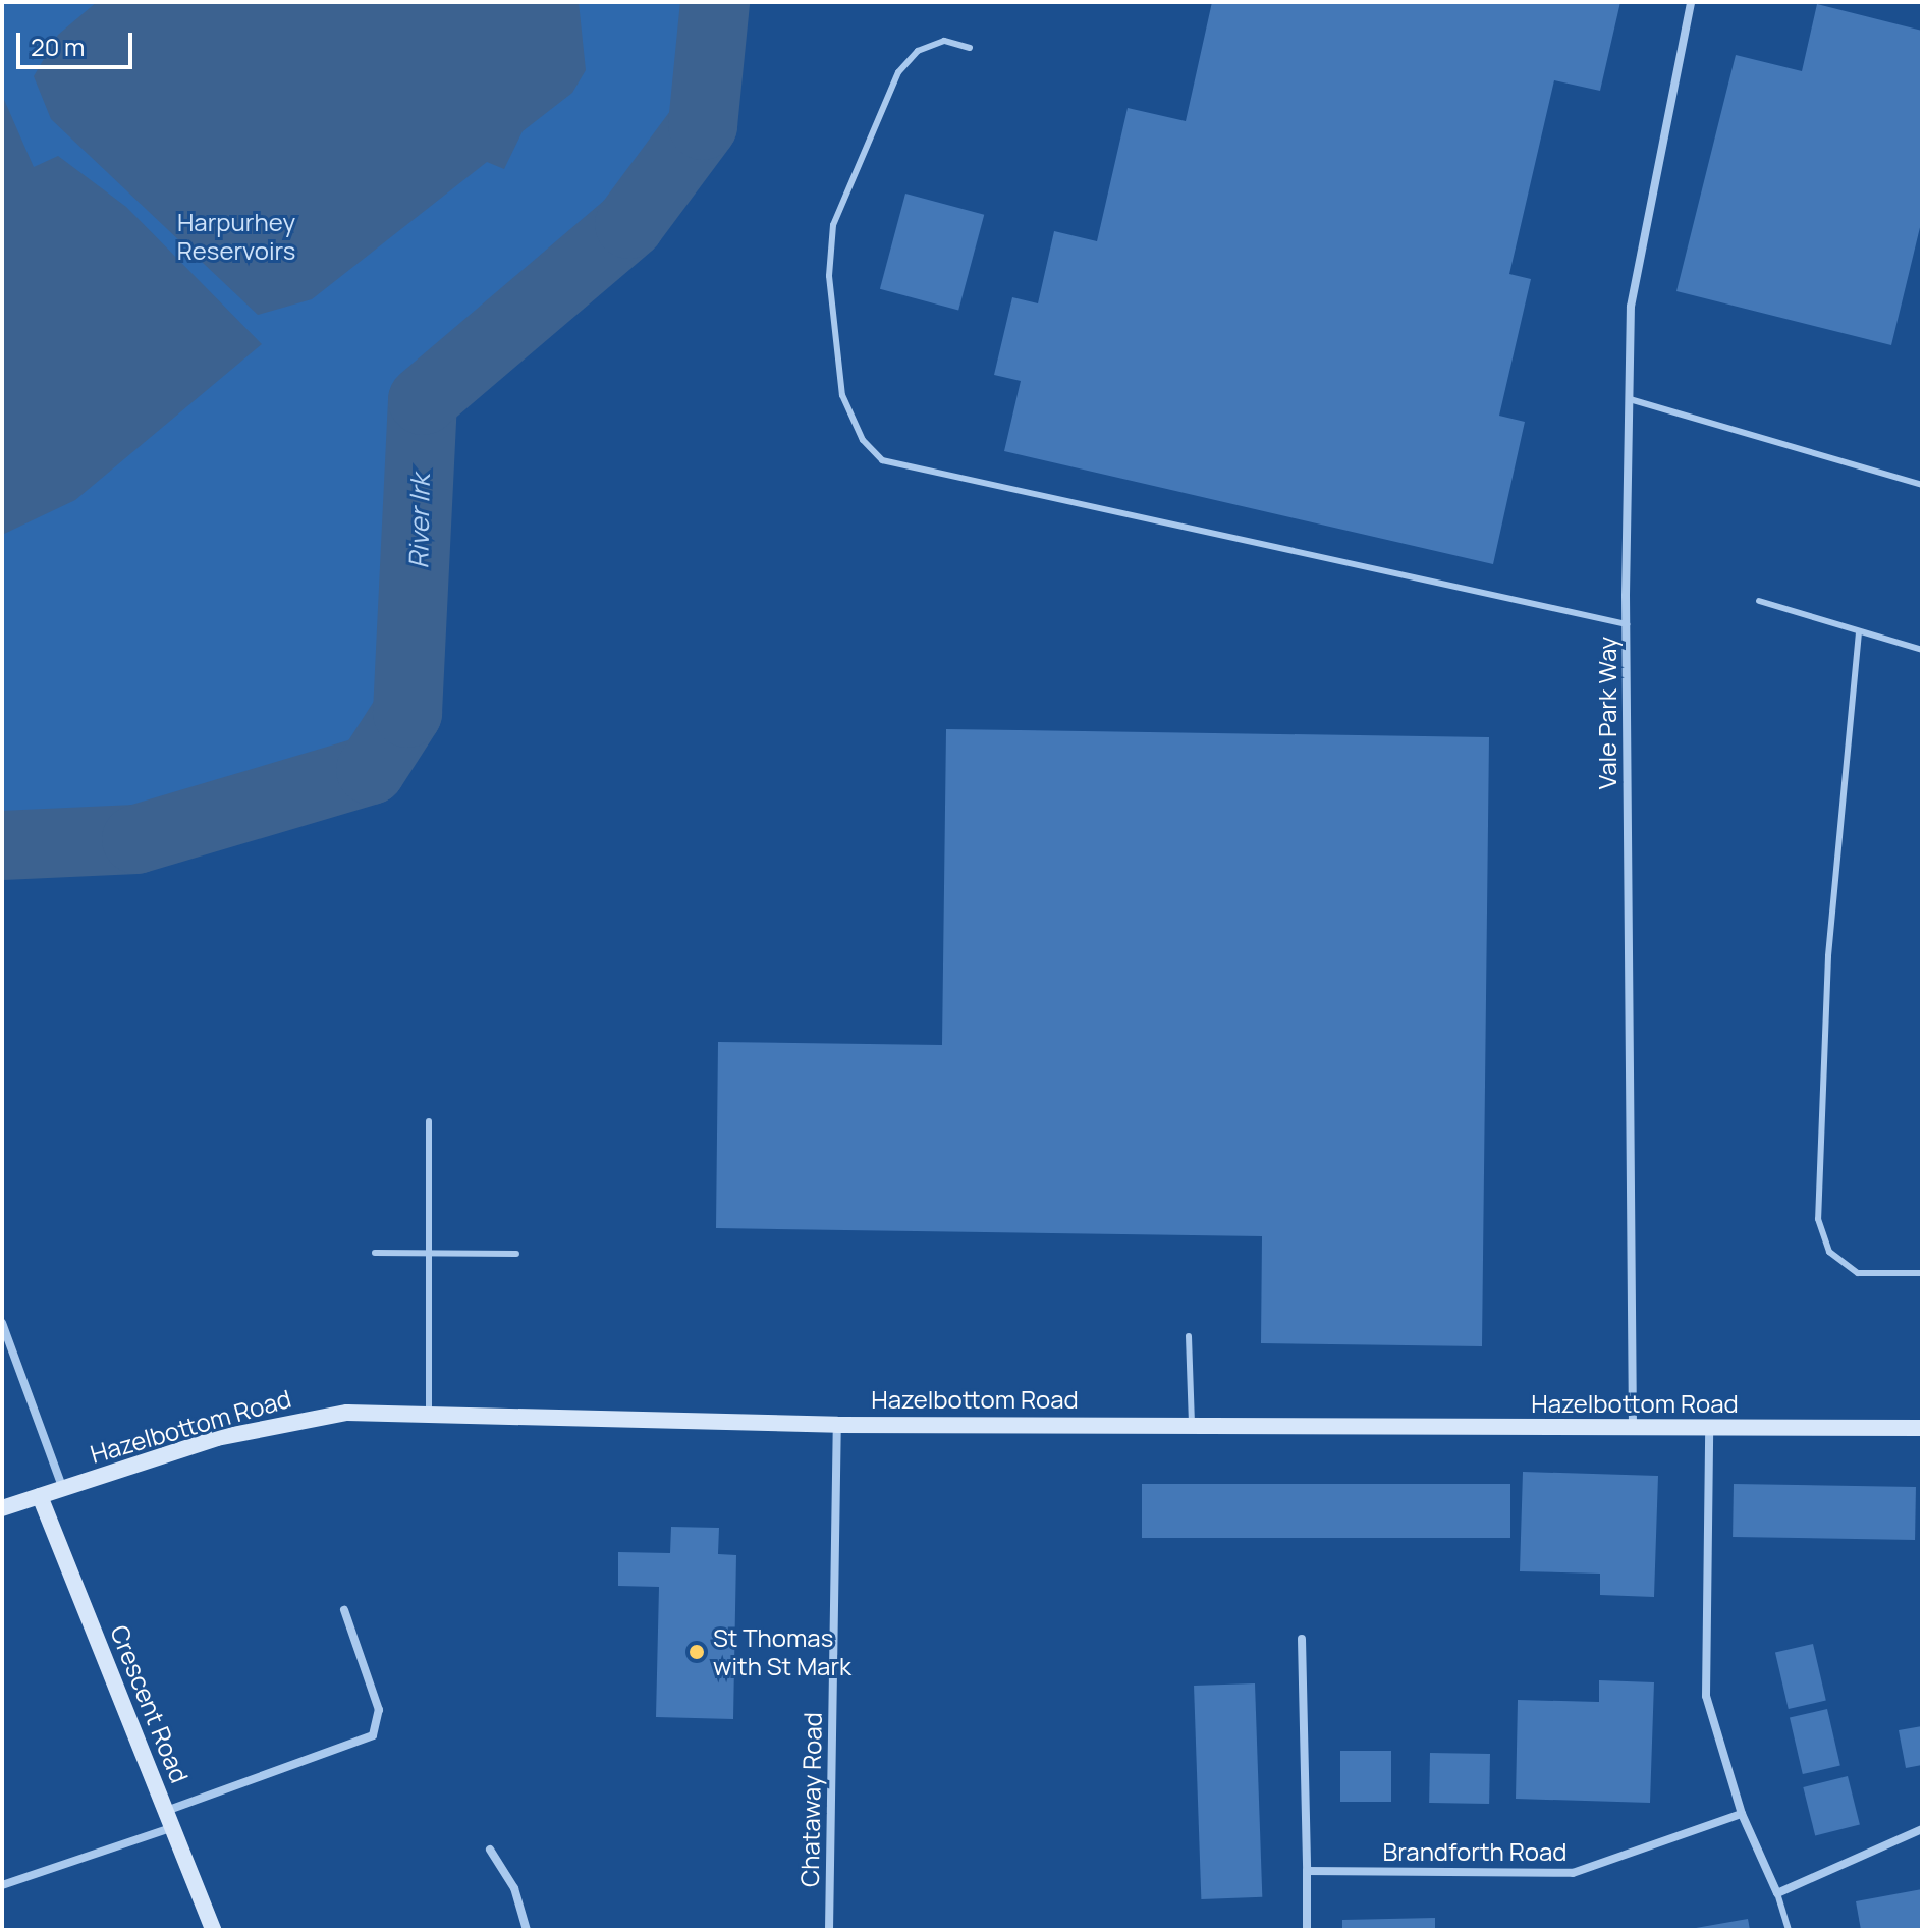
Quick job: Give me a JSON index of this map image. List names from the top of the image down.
{
  "streets": {
    "street": [
      "Vale Park Way",
      "Hazelbottom Road",
      "Crescent Road",
      "Chataway Road",
      "Brandforth Road"
    ]
  },
  "crossings": [
    ["Vale Park Way", "Hazelbottom Road"],
    ["Hazelbottom Road", "Crescent Road"],
    ["Hazelbottom Road", "Chataway Road"]
  ],
  "water": ["River Irk"],
  "parks": ["Harpurhey Reservoirs"],
  "places": ["St Thomas with St Mark"],
  "scale_bar": "20 m"
}
